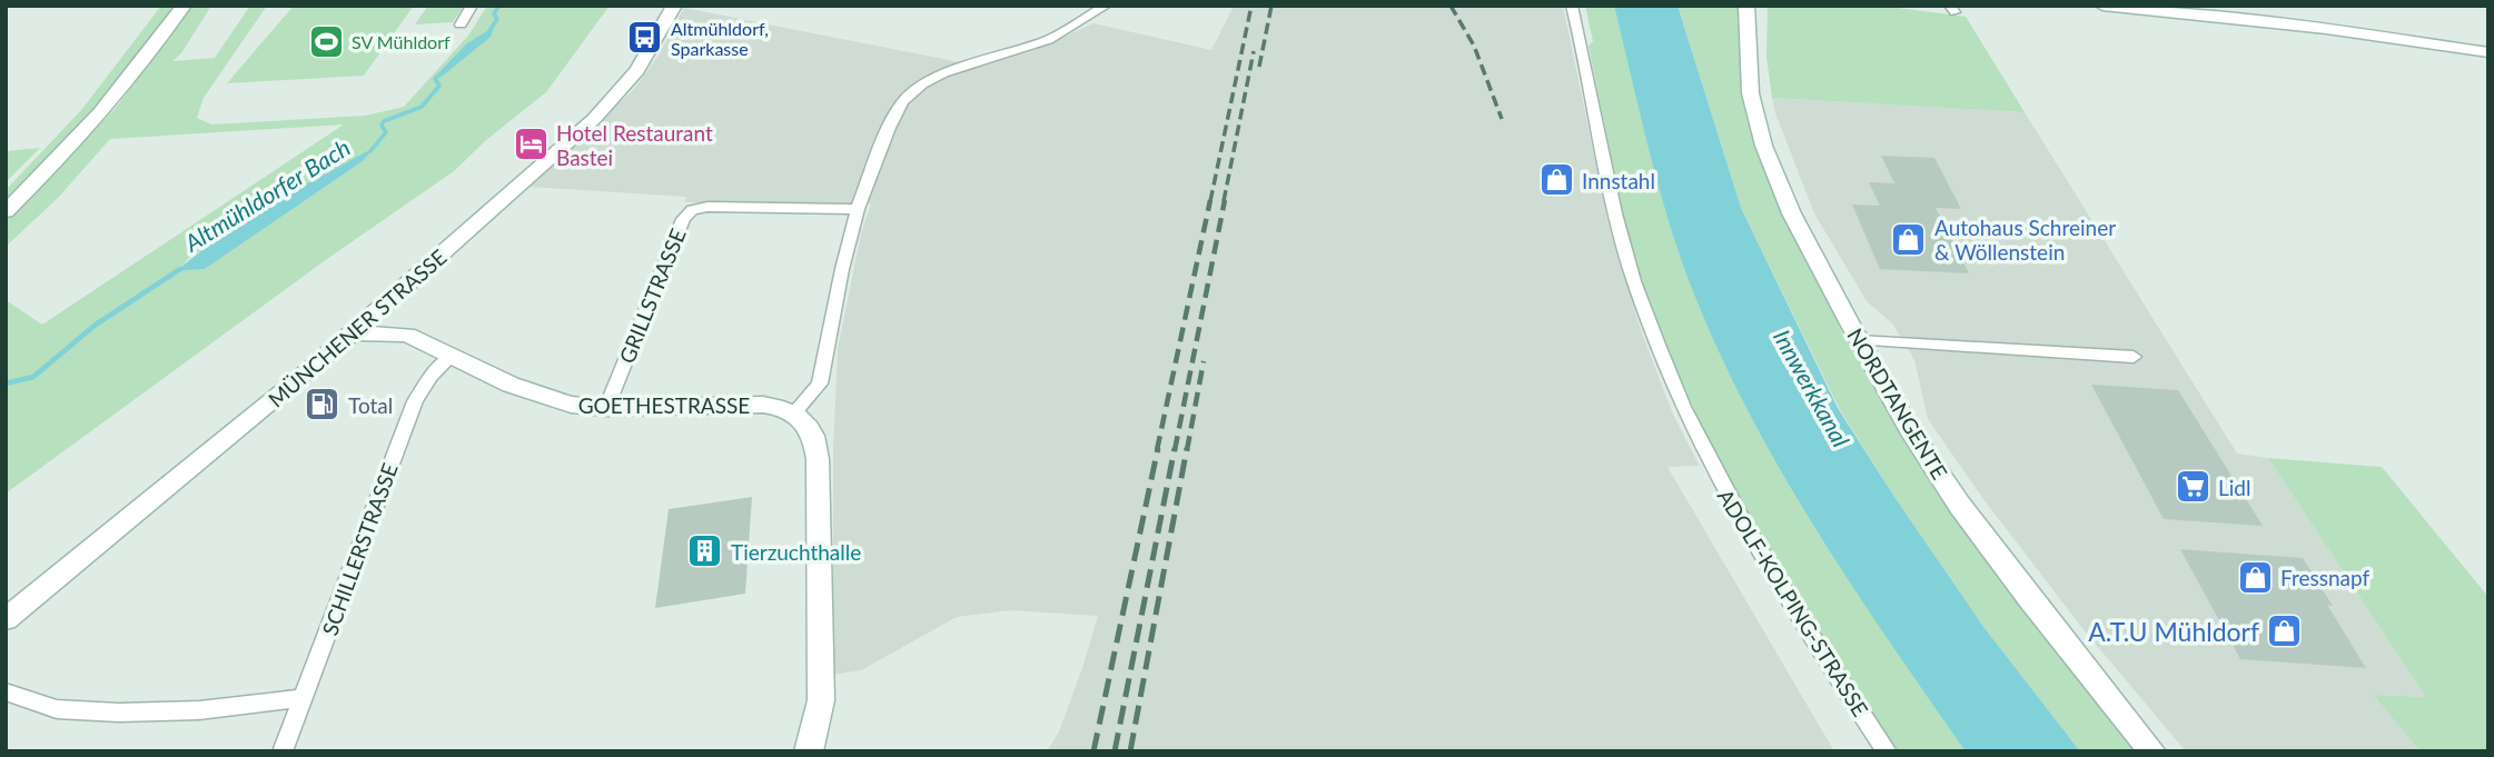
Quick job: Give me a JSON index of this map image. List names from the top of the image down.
{
  "streets": {
    "street": [
      "GRILLSTRASSE",
      "MÜNCHENER STRASSE",
      "NORDTANGENTE",
      "GOETHESTRASSE",
      "SCHILLERSTRASSE",
      "ADOLF-KOLPING-STRASSE"
    ]
  },
  "crossings": [
    ["GRILLSTRASSE", "GOETHESTRASSE"],
    ["MÜNCHENER STRASSE", "GOETHESTRASSE"],
    ["GOETHESTRASSE", "SCHILLERSTRASSE"]
  ],
  "water": ["Altmühldorfer Bach", "Innwerkkanal"],
  "places": {
    "bus stop": ["Altmühldorf, Sparkasse"],
    "sports": ["SV Mühldorf"],
    "hotel": ["Hotel Restaurant Bastei"],
    "shop": [
      "Innstahl",
      "Autohaus Schreiner & Wöllenstein",
      "Fressnapf",
      "A.T.U Mühldorf"
    ],
    "fuel station": ["Total"],
    "supermarket": ["Lidl"],
    "building": ["Tierzuchthalle"]
  }
}
